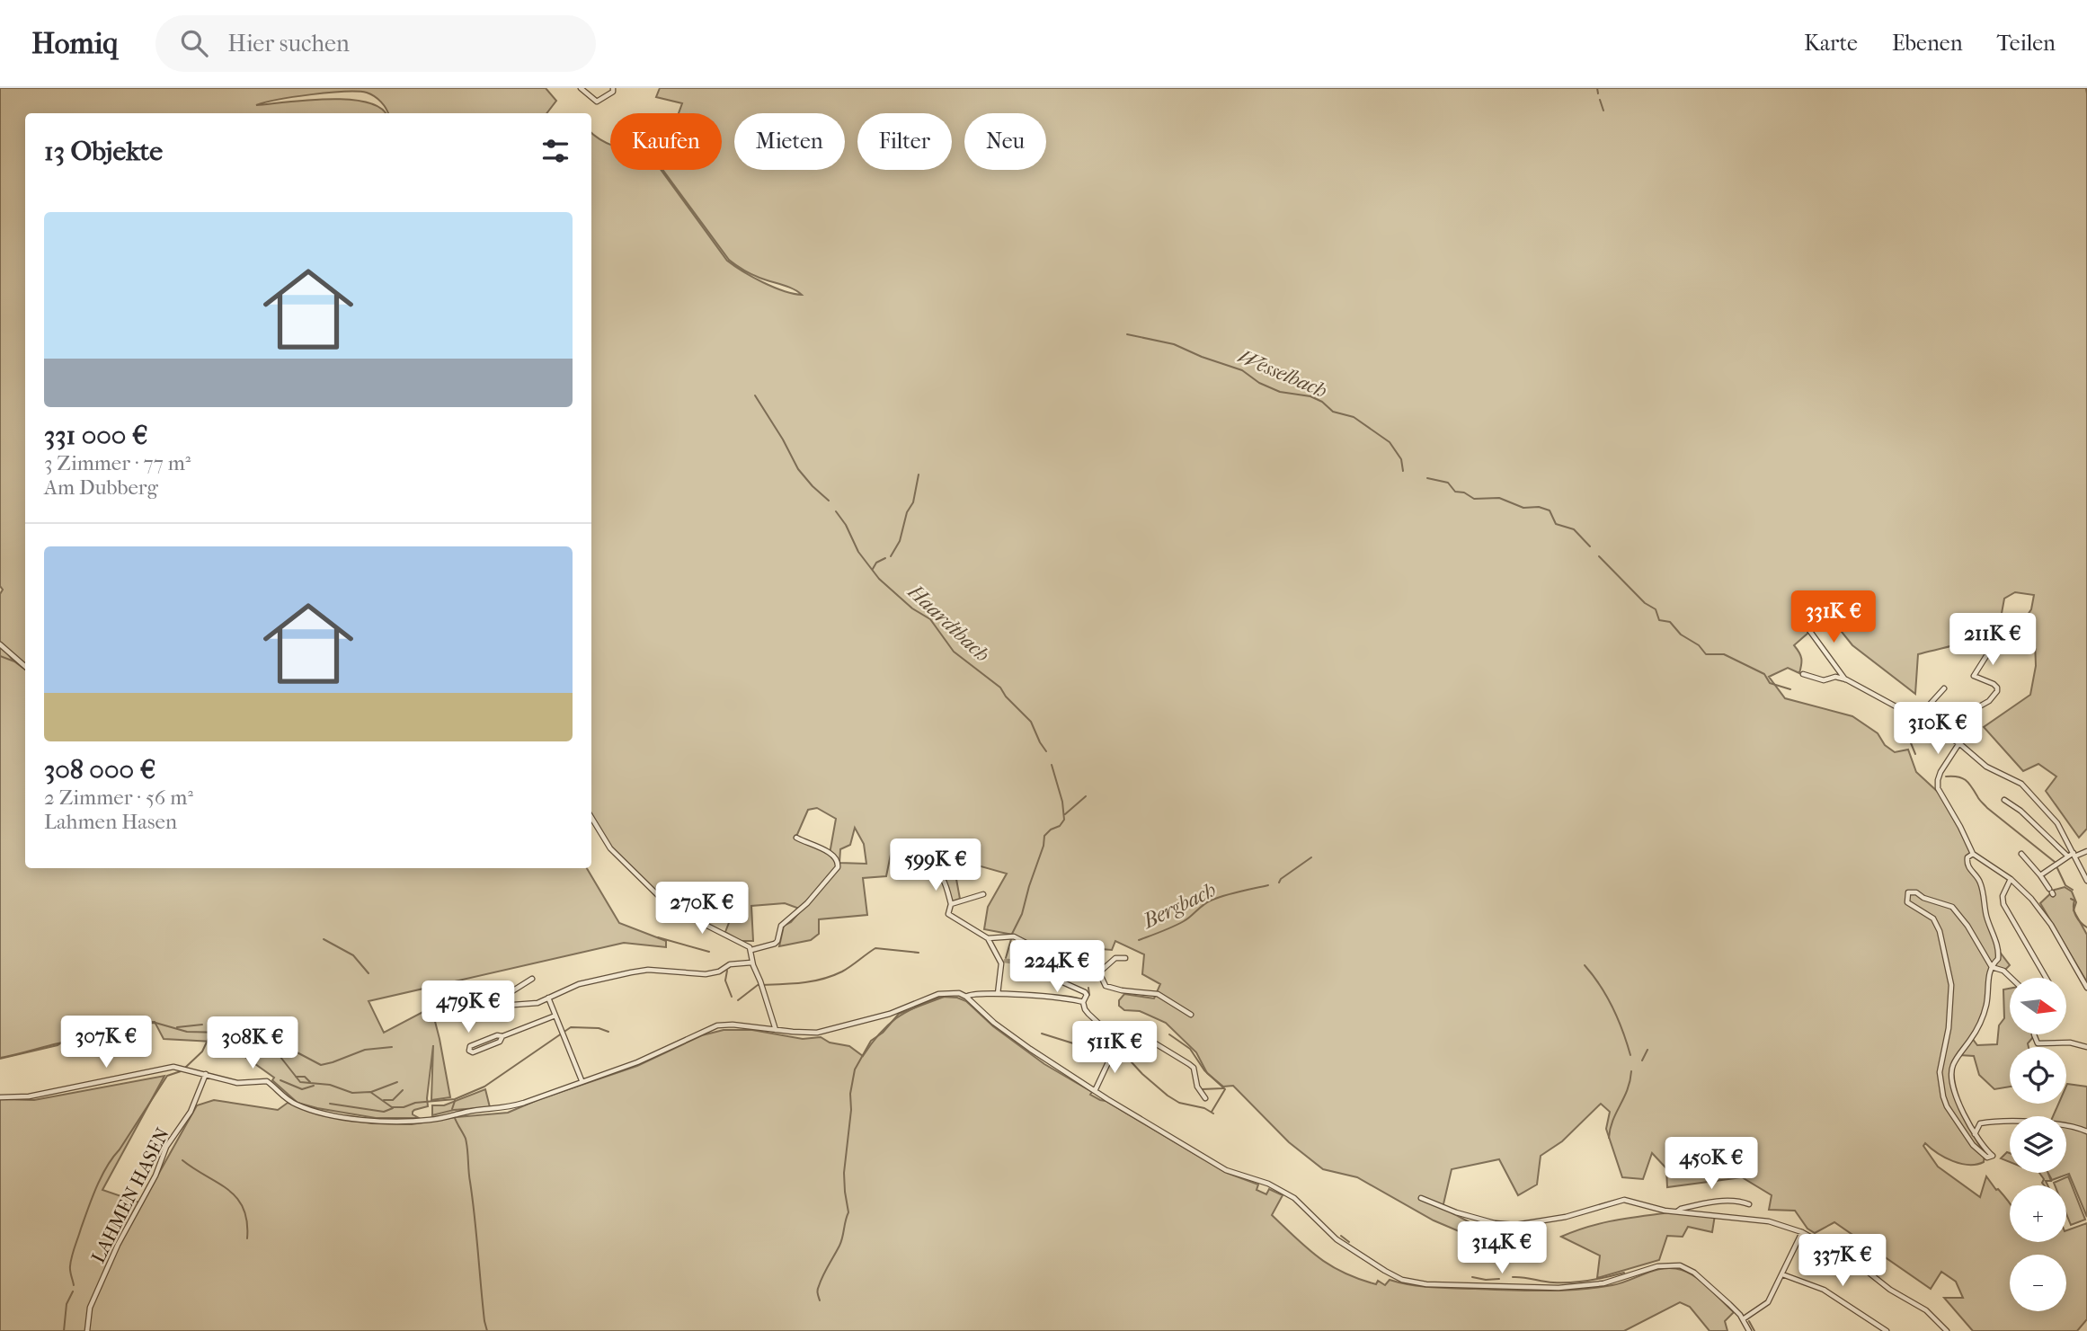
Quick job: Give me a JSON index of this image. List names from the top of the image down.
{
  "streets": {
    "street": ["LAHMEN HASEN"]
  },
  "water": ["Wesselbach", "Haardtbach", "Bergbach"],
  "north": "right",
  "page": {
    "header": "Homiq",
    "search": "Hier suchen",
    "nav": ["Karte", "Ebenen", "Teilen"],
    "chip": [
      "Kaufen",
      "Mieten",
      "Filter",
      "Neu"
    ],
    "heading": "13 Objekte",
    "list": [
      {
        "name": "331 000 €",
        "note": "3 Zimmer · 77 m² · Am Dubberg"
      },
      {
        "name": "308 000 €",
        "note": "2 Zimmer · 56 m² · Lahmen Hasen"
      }
    ],
    "price": [
      "331K €",
      "211K €",
      "310K €",
      "599K €",
      "270K €",
      "224K €",
      "479K €",
      "307K €",
      "308K €",
      "511K €",
      "450K €",
      "314K €",
      "337K €"
    ],
    "map_buttons": ["+", "−"]
  }
}
